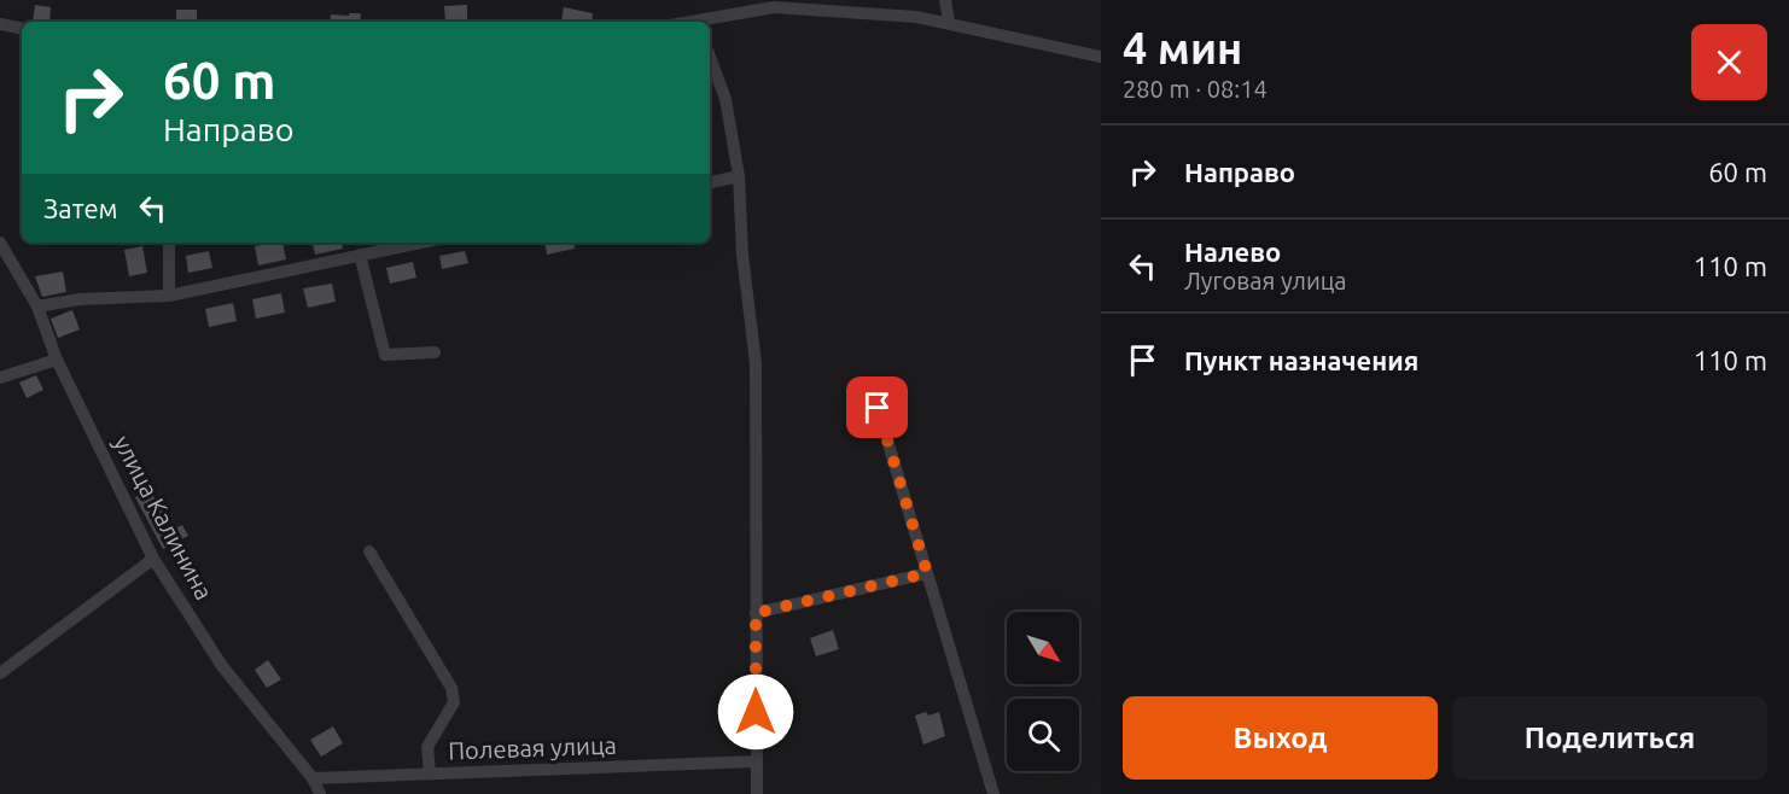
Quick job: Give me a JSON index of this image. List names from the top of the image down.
{
  "streets": {
    "street": ["улица Калинина", "Полевая улица"]
  },
  "crossings": [
    ["улица Калинина", "Полевая улица"]
  ],
  "north": "bottom right",
  "page": {
    "heading": ["4 мин", "280 m · 08:14"],
    "turn": ["60 m", "Направо"],
    "list": [
      {
        "name": "Направо",
        "value": "60 m"
      },
      {
        "name": "Налево",
        "note": "Луговая улица",
        "value": "110 m"
      },
      {
        "name": "Пункт назначения",
        "value": "110 m"
      }
    ],
    "then": "Затем",
    "buttons": ["Выход", "Поделиться"]
  }
}
